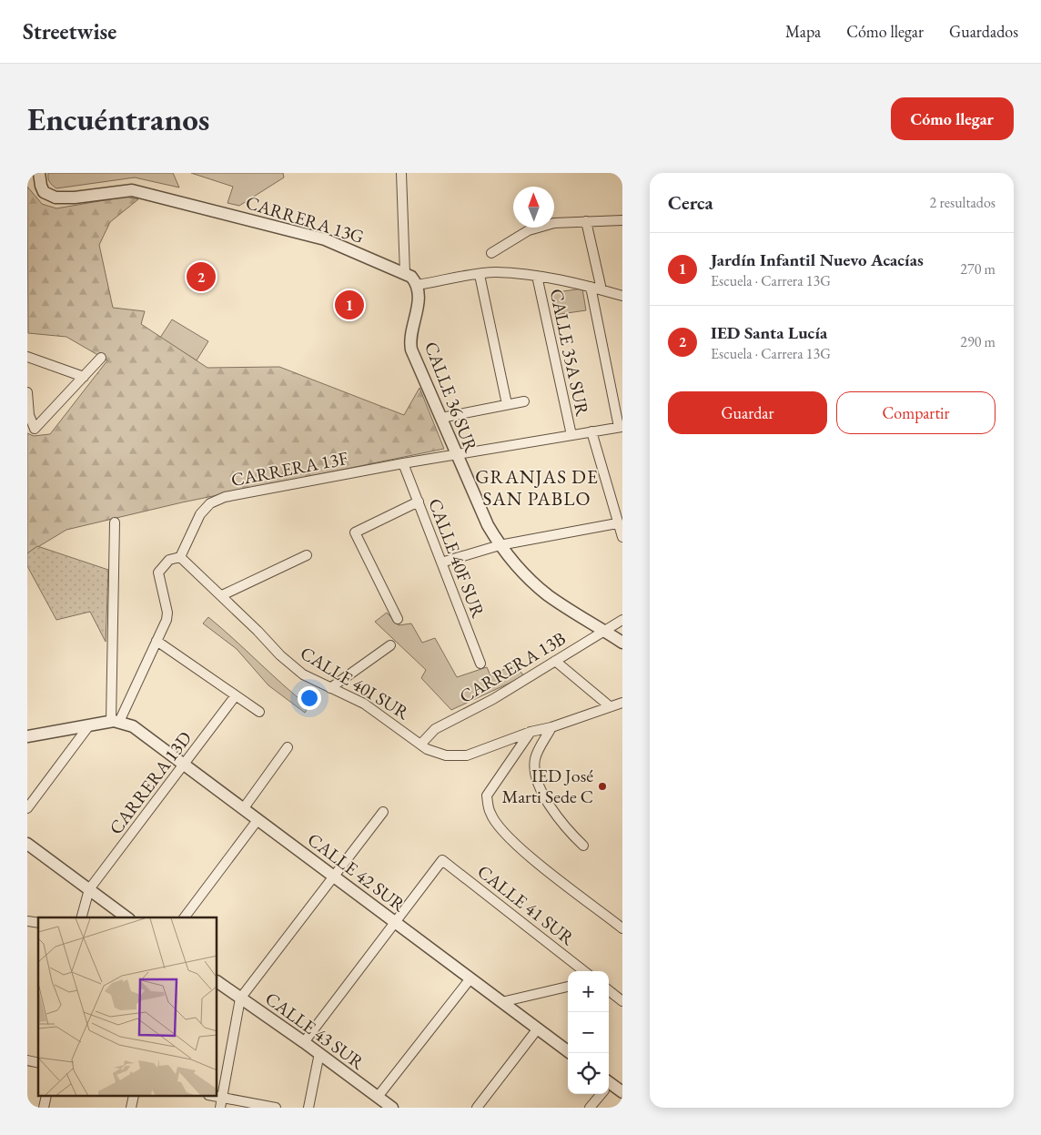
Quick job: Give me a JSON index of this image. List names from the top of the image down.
{
  "streets": {
    "street": [
      "CARRERA 13G",
      "CALLE 35A SUR",
      "CALLE 36 SUR",
      "CARRERA 13F",
      "CALLE 40F SUR",
      "CARRERA 13B",
      "CALLE 40I SUR",
      "CARRERA 13D",
      "CALLE 42 SUR",
      "CALLE 41 SUR",
      "CALLE 43 SUR"
    ]
  },
  "crossings": [
    ["CARRERA 13G", "CALLE 36 SUR"],
    ["CALLE 35A SUR", "CARRERA 13F"],
    ["CALLE 36 SUR", "CARRERA 13F"],
    ["CALLE 36 SUR", "CARRERA 13B"],
    ["CARRERA 13F", "CALLE 40F SUR"],
    ["CARRERA 13F", "CALLE 40I SUR"],
    ["CARRERA 13B", "CALLE 40I SUR"],
    ["CARRERA 13D", "CALLE 42 SUR"],
    ["CALLE 42 SUR", "CALLE 41 SUR"]
  ],
  "districts": ["GRANJAS DE SAN PABLO"],
  "places": ["IED José Marti Sede C"],
  "north": "top",
  "page": {
    "header": "Streetwise",
    "nav": ["Mapa", "Cómo llegar", "Guardados"],
    "buttons": [
      "Cómo llegar",
      ["Guardar", "Compartir"]
    ],
    "title": "Encuéntranos",
    "heading": ["Cerca", "2 resultados"],
    "list": [
      {
        "mark": "1",
        "name": "Jardín Infantil Nuevo Acacías",
        "note": "Escuela · Carrera 13G",
        "value": "270 m"
      },
      {
        "mark": "2",
        "name": "IED Santa Lucía",
        "note": "Escuela · Carrera 13G",
        "value": "290 m"
      }
    ],
    "pins": ["2", "1"],
    "map_buttons": ["+", "−"]
  }
}
